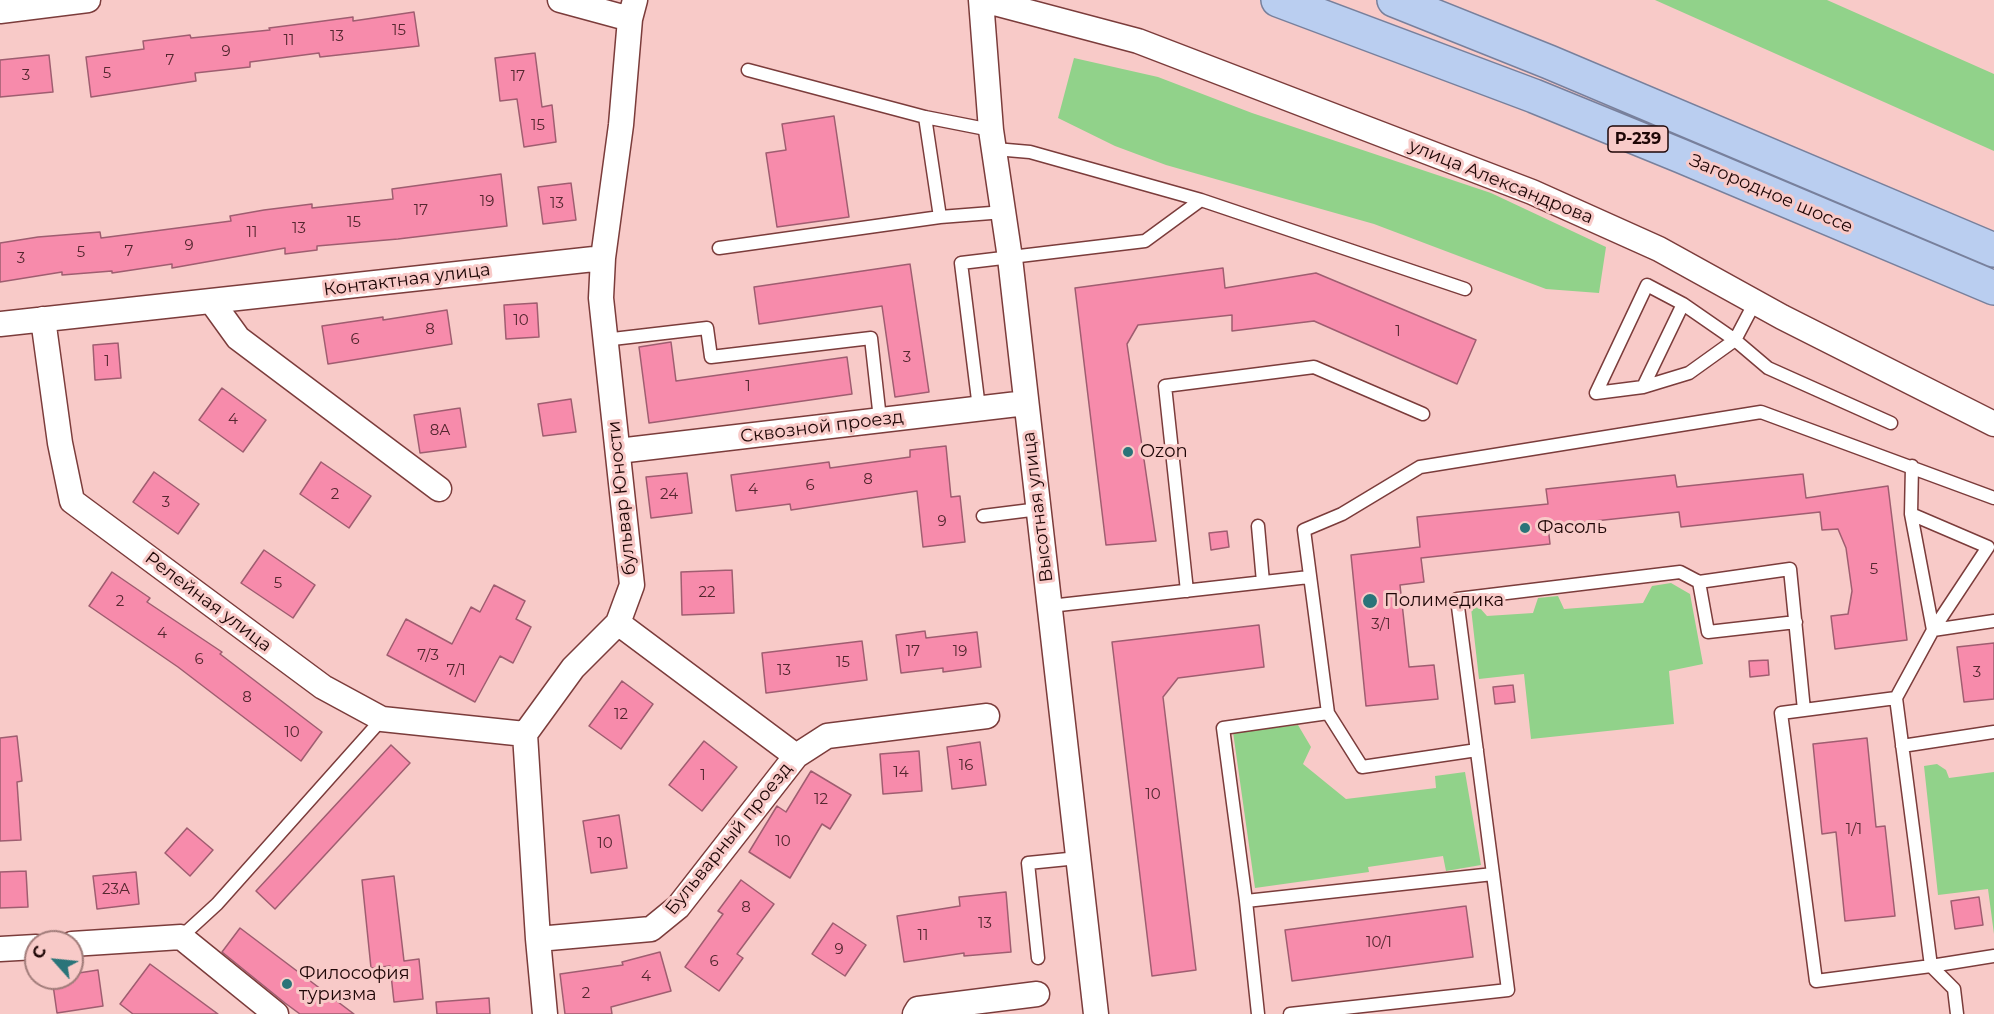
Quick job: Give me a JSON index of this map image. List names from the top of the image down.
{
  "streets": {
    "highway": ["Р-239", "Загородное шоссе"],
    "street": [
      "улица Александрова",
      "Контактная улица",
      "Сквозной проезд",
      "бульвар Юности",
      "Высотная улица",
      "Релейная улица",
      "Бульварный проезд"
    ]
  },
  "crossings": [
    ["улица Александрова", "Высотная улица"],
    ["Контактная улица", "бульвар Юности"],
    ["Контактная улица", "Релейная улица"],
    ["Сквозной проезд", "бульвар Юности"],
    ["Сквозной проезд", "Высотная улица"],
    ["бульвар Юности", "Релейная улица"]
  ],
  "places": [
    "Ozon",
    "Фасоль",
    "Полимедика",
    "Философия туризма"
  ],
  "house_numbers": [
    "15",
    "13",
    "11",
    "9",
    "7",
    "5",
    "3",
    "17",
    "15",
    "19",
    "13",
    "17",
    "15",
    "13",
    "11",
    "9",
    "7",
    "5",
    "3",
    "10",
    "8",
    "1",
    "6",
    "3",
    "1",
    "1",
    "4",
    "8А",
    "8",
    "6",
    "4",
    "2",
    "24",
    "3",
    "9",
    "5",
    "5",
    "22",
    "2",
    "3/1",
    "4",
    "17",
    "19",
    "7/3",
    "6",
    "15",
    "7/1",
    "13",
    "3",
    "8",
    "12",
    "10",
    "16",
    "14",
    "1",
    "10",
    "12",
    "1/1",
    "10",
    "10",
    "23А",
    "8",
    "13",
    "11",
    "10/1",
    "9",
    "6",
    "4",
    "2"
  ],
  "north": "top left"
}
